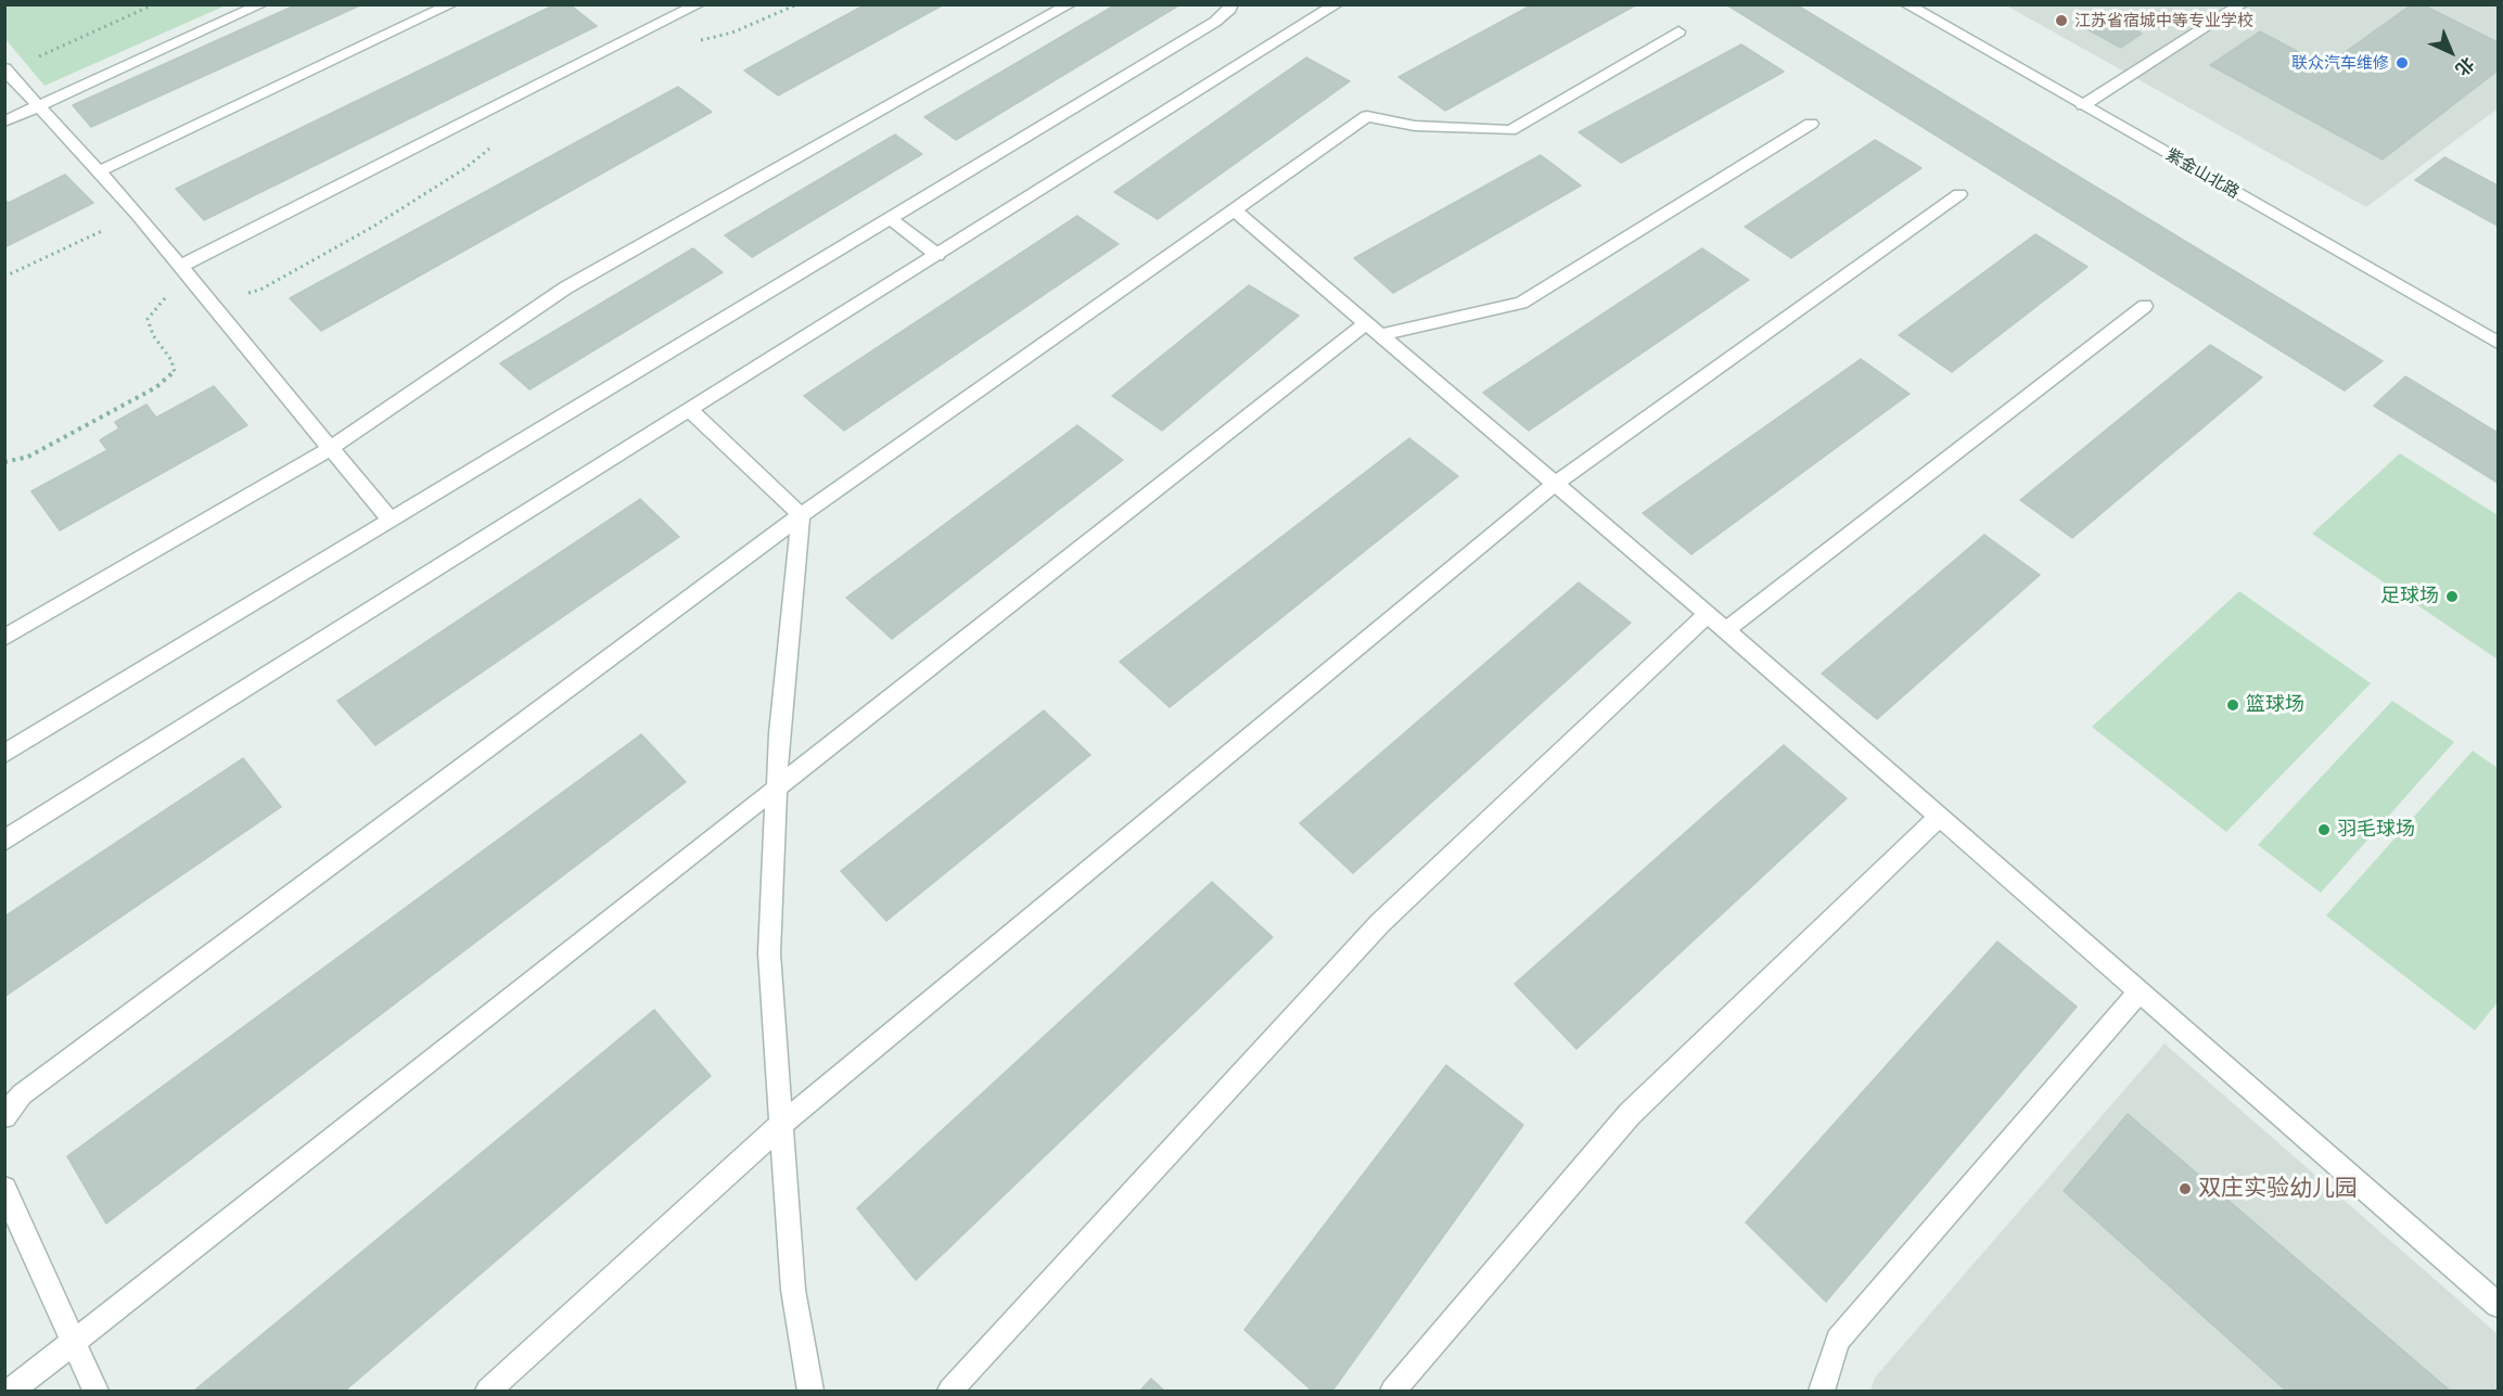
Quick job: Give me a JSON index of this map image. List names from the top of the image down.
{
  "streets": {
    "street": ["紫金山北路"]
  },
  "places": [
    "江苏省宿城中等专业学校",
    "联众汽车维修",
    "足球场",
    "篮球场",
    "羽毛球场",
    "双庄实验幼儿园"
  ],
  "north": "bottom right"
}
